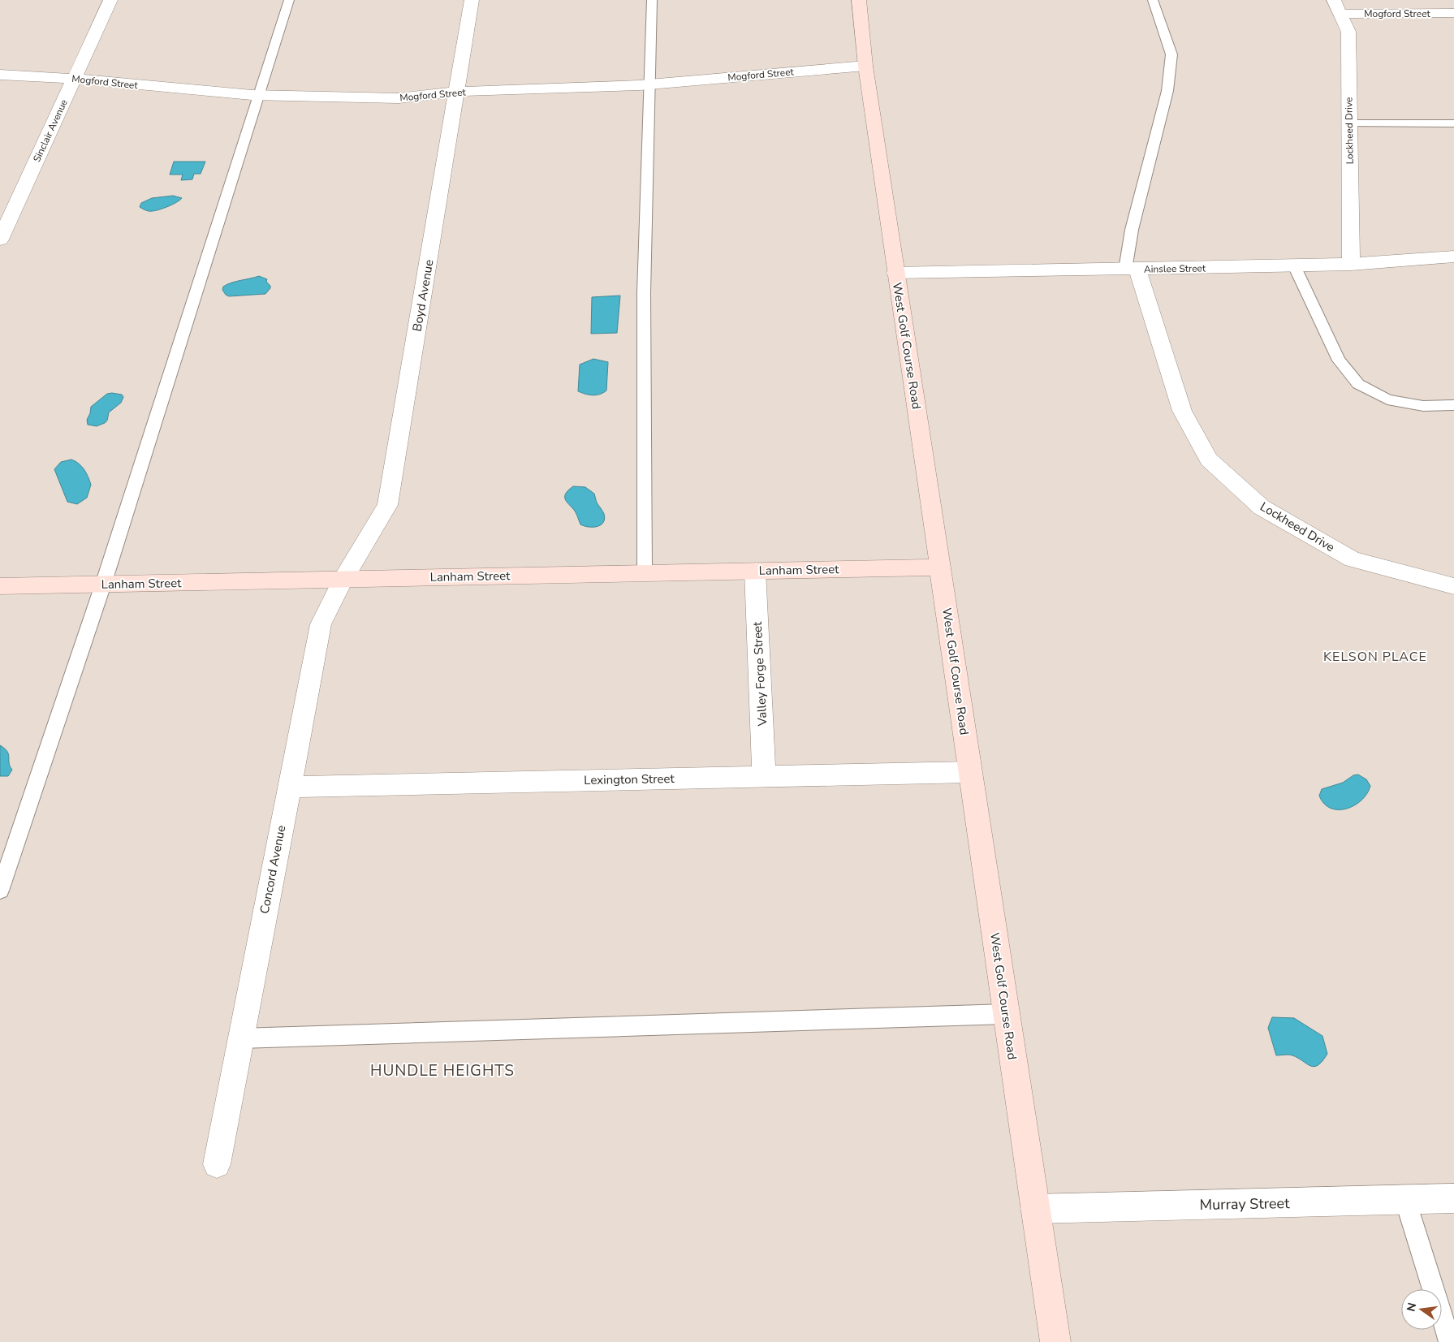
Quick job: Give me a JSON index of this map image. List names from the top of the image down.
{
  "streets": {
    "main road": ["West Golf Course Road", "Lanham Street"],
    "street": [
      "Mogford Street",
      "Sinclair Avenue",
      "Lockheed Drive",
      "Ainslee Street",
      "Boyd Avenue",
      "Valley Forge Street",
      "Lexington Street",
      "Concord Avenue",
      "Murray Street"
    ]
  },
  "crossings": [
    ["Mogford Street", "Sinclair Avenue"],
    ["Mogford Street", "Lockheed Drive"],
    ["Mogford Street", "Boyd Avenue"],
    ["Mogford Street", "West Golf Course Road"],
    ["Lockheed Drive", "Ainslee Street"],
    ["Ainslee Street", "West Golf Course Road"],
    ["Boyd Avenue", "Lanham Street"],
    ["Boyd Avenue", "Concord Avenue"],
    ["West Golf Course Road", "Lanham Street"],
    ["West Golf Course Road", "Lexington Street"],
    ["West Golf Course Road", "Murray Street"],
    ["Lanham Street", "Valley Forge Street"],
    ["Lanham Street", "Concord Avenue"],
    ["Valley Forge Street", "Lexington Street"],
    ["Lexington Street", "Concord Avenue"]
  ],
  "districts": ["KELSON PLACE", "HUNDLE HEIGHTS"],
  "north": "left"
}
